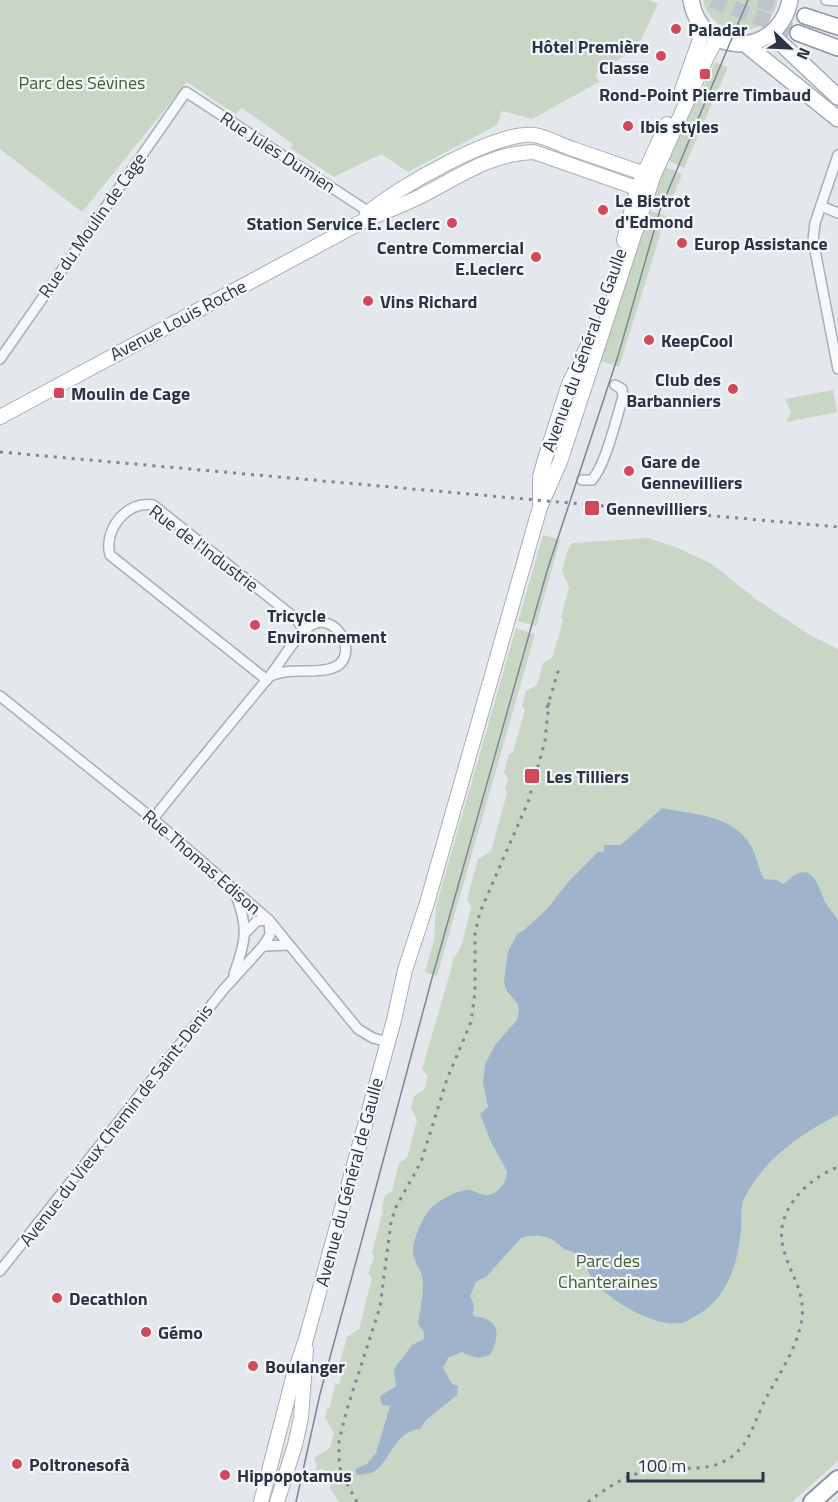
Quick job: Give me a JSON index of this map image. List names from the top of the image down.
{
  "streets": {
    "main road": ["Avenue Louis Roche", "Avenue du Général de Gaulle"],
    "street": [
      "Rue Jules Dumien",
      "Rue du Moulin de Cage",
      "Rue de l'Industrie",
      "Rue Thomas Edison",
      "Avenue du Vieux Chemin de Saint-Denis"
    ]
  },
  "crossings": [
    ["Rue Jules Dumien", "Rue du Moulin de Cage"],
    ["Rue Jules Dumien", "Avenue Louis Roche"],
    ["Avenue Louis Roche", "Avenue du Général de Gaulle"],
    ["Avenue du Général de Gaulle", "Rue Thomas Edison"],
    ["Rue Thomas Edison", "Avenue du Vieux Chemin de Saint-Denis"]
  ],
  "parks": ["Parc des Sévines", "Parc des Chanteraines"],
  "places": {
    "other": [
      "Paladar",
      "Hôtel Première Classe",
      "Ibis styles",
      "Le Bistrot d'Edmond",
      "Station Service E. Leclerc",
      "Europ Assistance",
      "Centre Commercial E.Leclerc",
      "Vins Richard",
      "KeepCool",
      "Club des Barbanniers",
      "Gare de Gennevilliers",
      "Tricycle Environnement",
      "Decathlon",
      "Gémo",
      "Boulanger",
      "Poltronesofà",
      "Hippopotamus"
    ],
    "transit": [
      "Rond-Point Pierre Timbaud",
      "Moulin de Cage",
      "Gennevilliers",
      "Les Tilliers"
    ]
  },
  "scale_bar": "100 m",
  "north": "bottom right"
}
